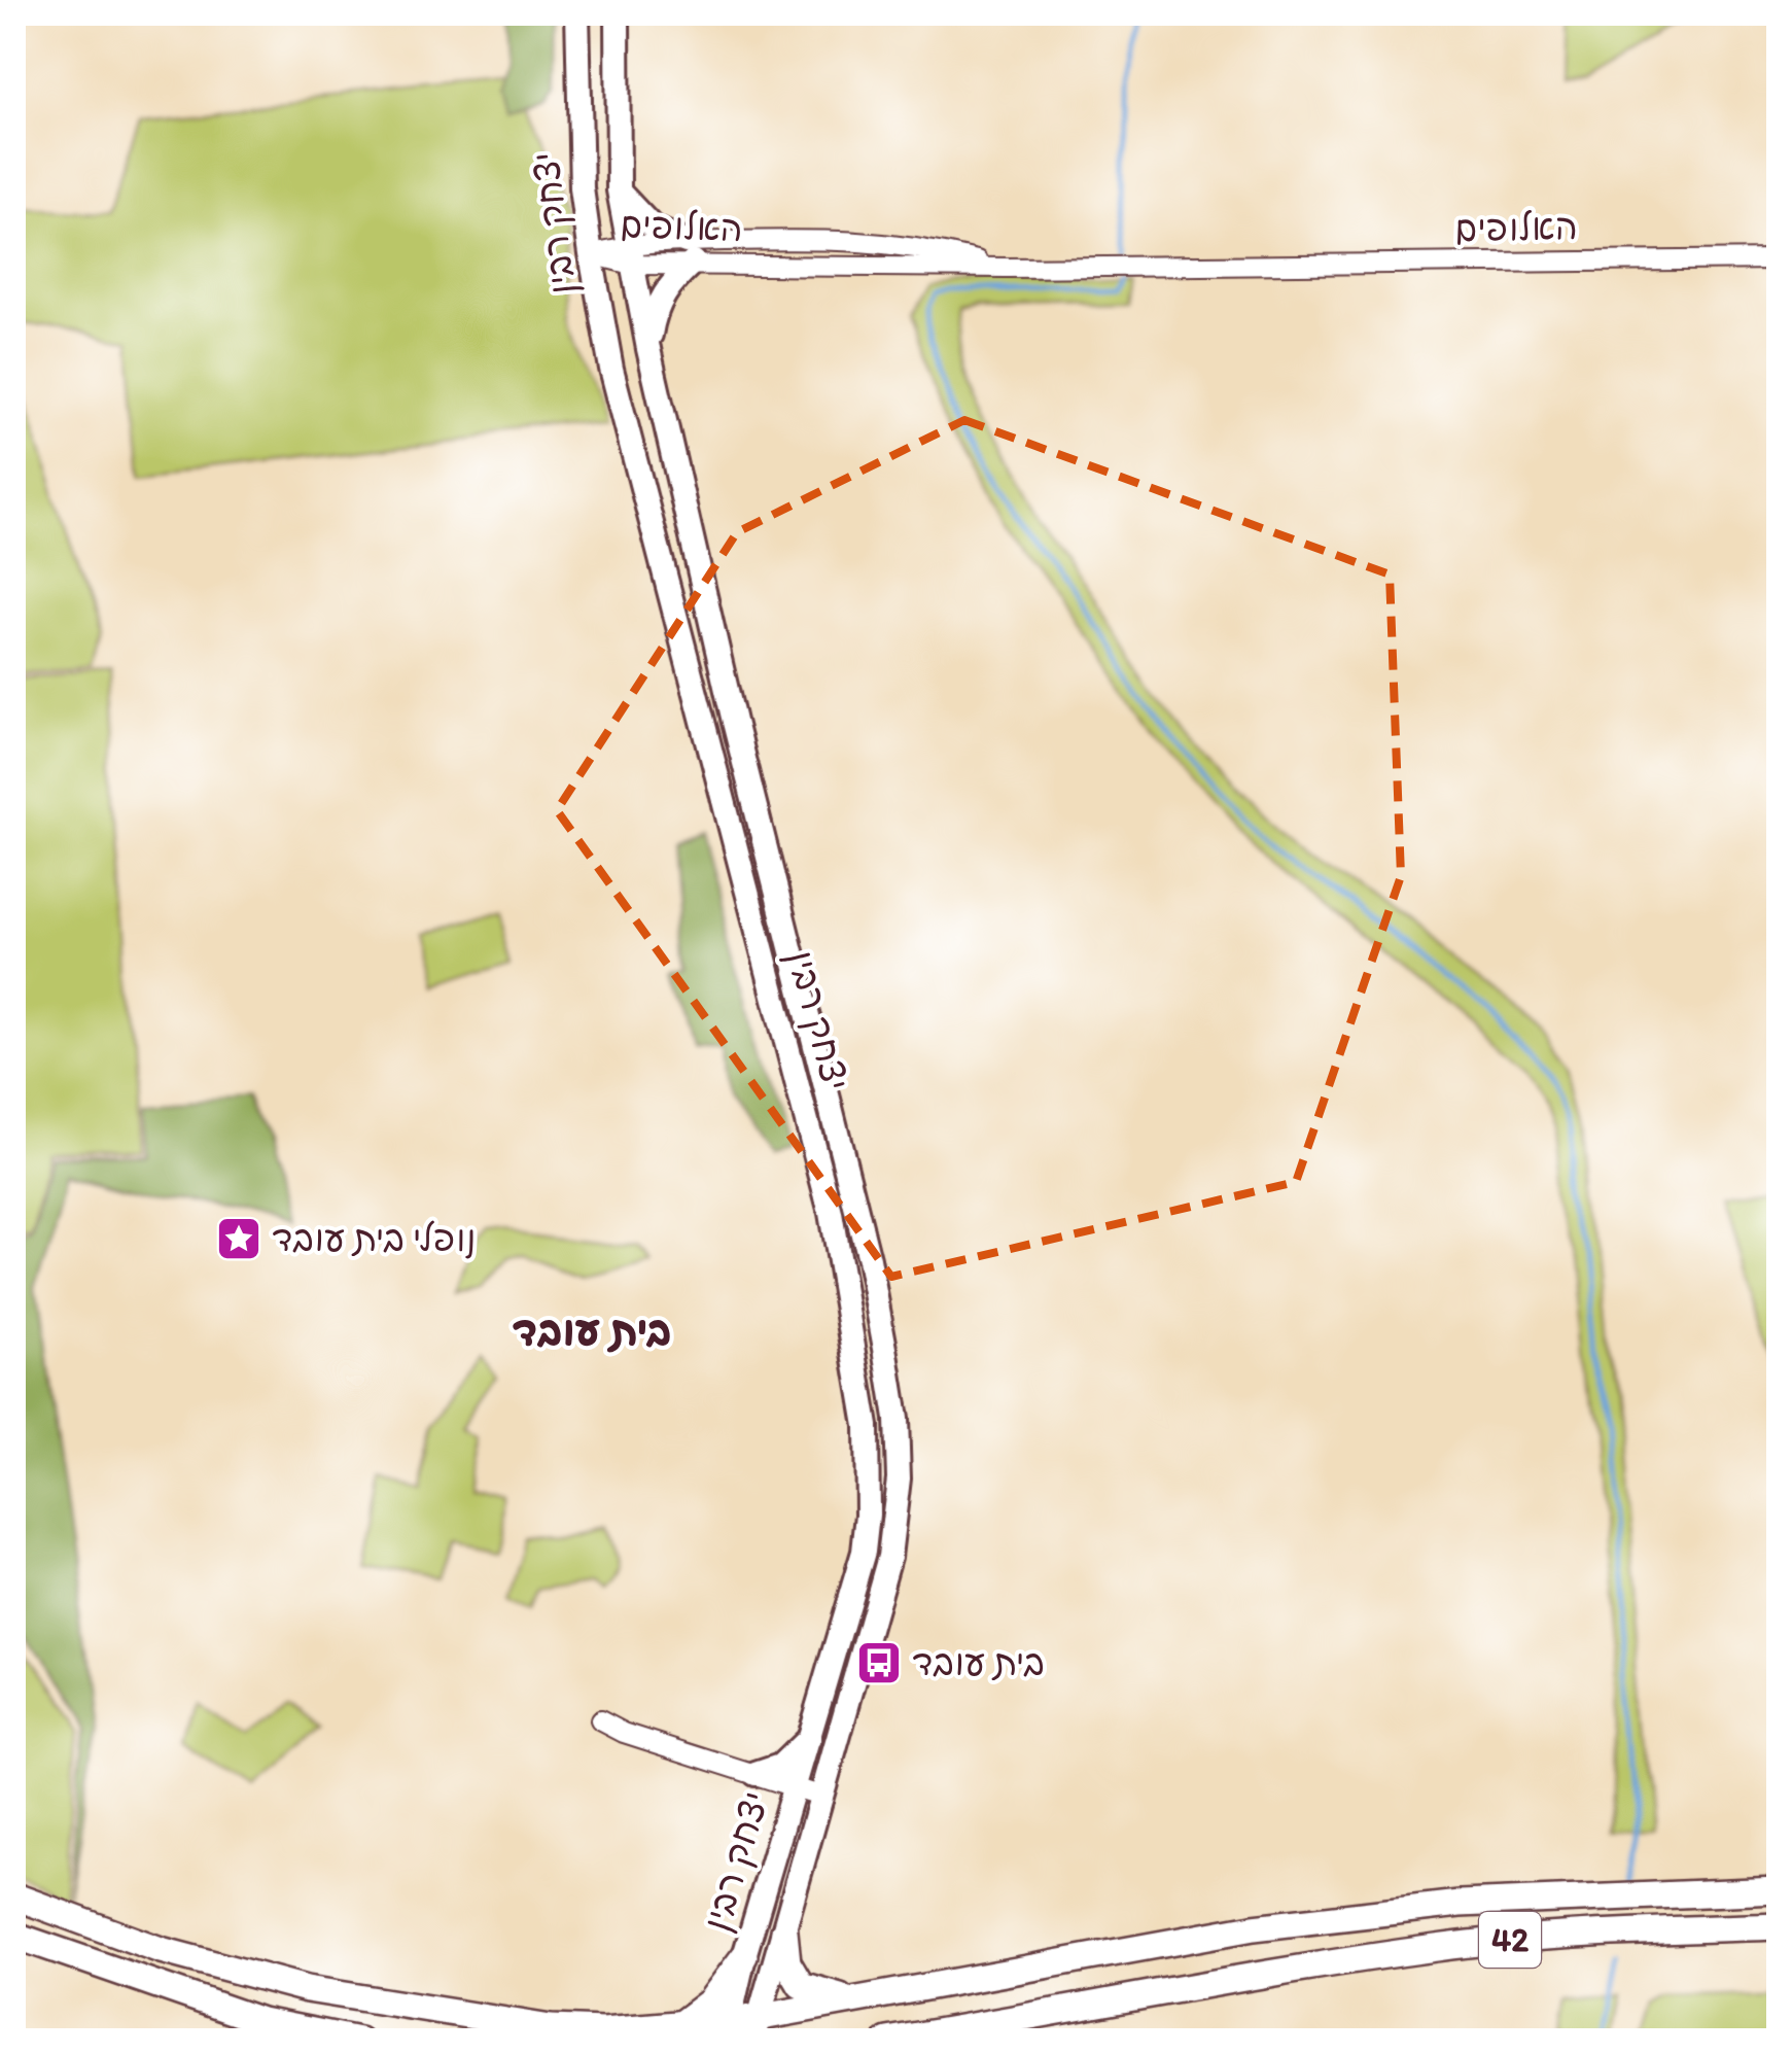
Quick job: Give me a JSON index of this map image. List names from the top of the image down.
{
  "streets": {
    "highway": ["42"],
    "main road": ["יצחק רבין"],
    "street": ["האלופים"]
  },
  "crossings": [
    ["יצחק רבין", "האלופים"],
    ["יצחק רבין", "42"]
  ],
  "districts": ["בית עובד"],
  "places": {
    "place": ["נופלי בית עובד"],
    "bus stop": ["בית עובד"]
  }
}
